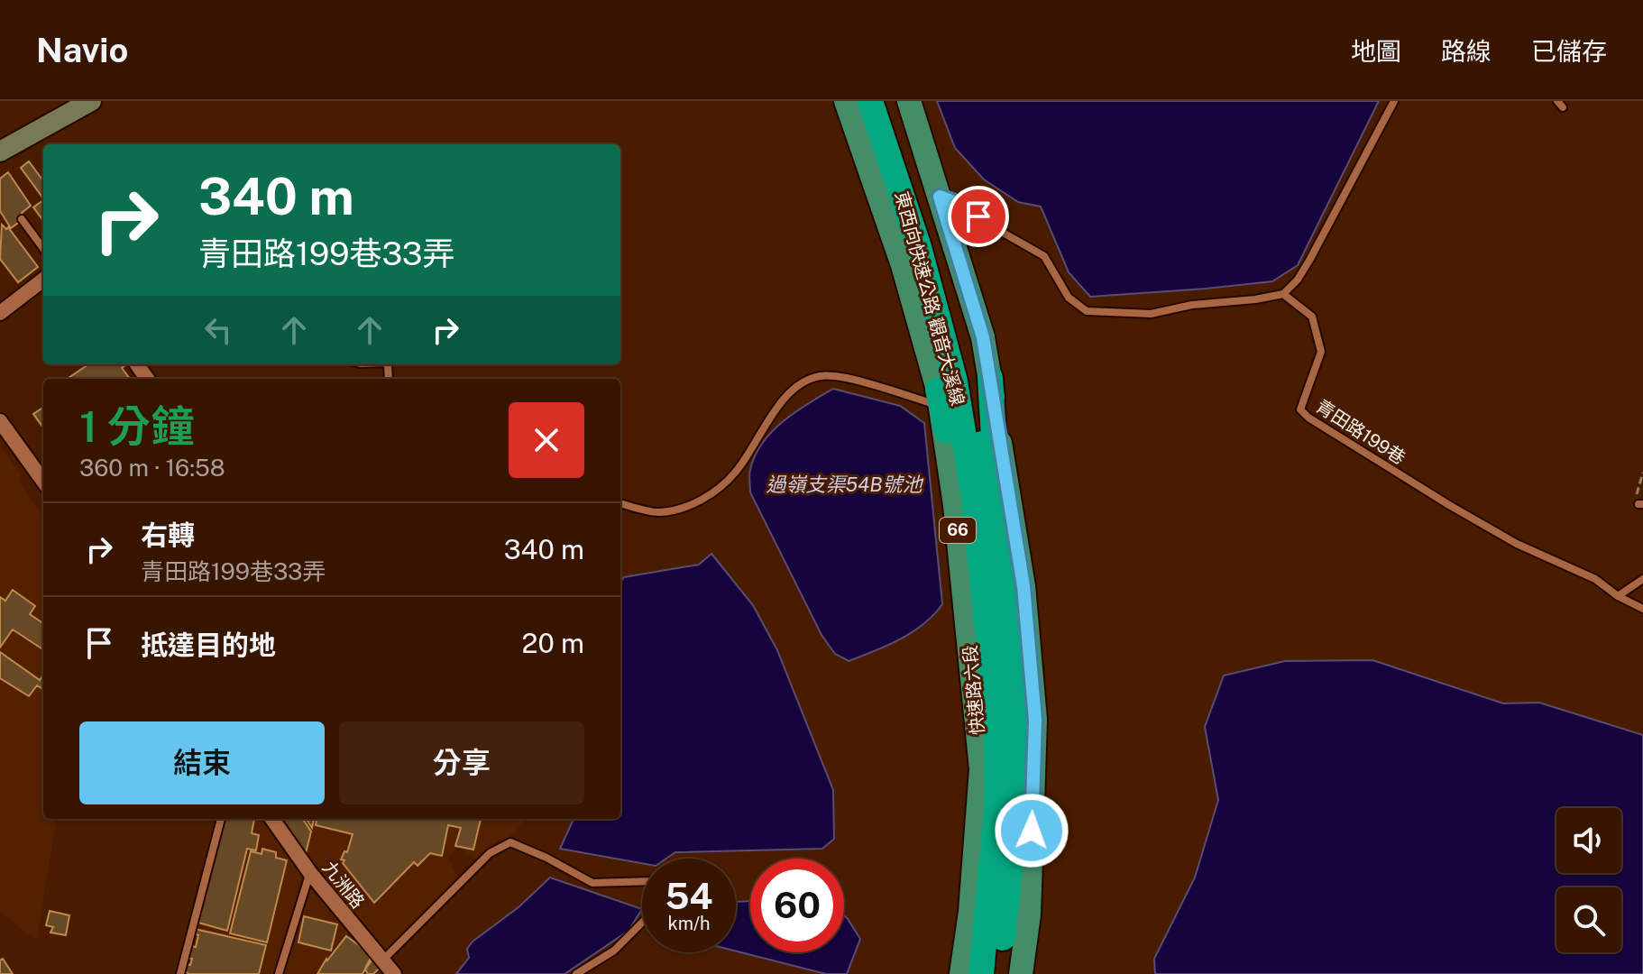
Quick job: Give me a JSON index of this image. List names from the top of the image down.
{
  "streets": {
    "highway": ["東西向快速公路 觀音大溪線", "66"],
    "main road": ["快速路六段"],
    "street": ["九洲路"],
    "lane": ["青田路199巷"]
  },
  "water": ["過嶺支渠54B號池"],
  "page": {
    "header": "Navio",
    "nav": ["地圖", "路線", "已儲存"],
    "turn": ["340 m", "青田路199巷33弄"],
    "heading": ["1 分鐘", "360 m · 16:58"],
    "list": [
      {
        "name": "右轉",
        "note": "青田路199巷33弄",
        "value": "340 m"
      },
      {
        "name": "抵達目的地",
        "value": "20 m"
      }
    ],
    "buttons": ["結束", "分享"],
    "speed": "54 km/h",
    "limit": "60"
  }
}
